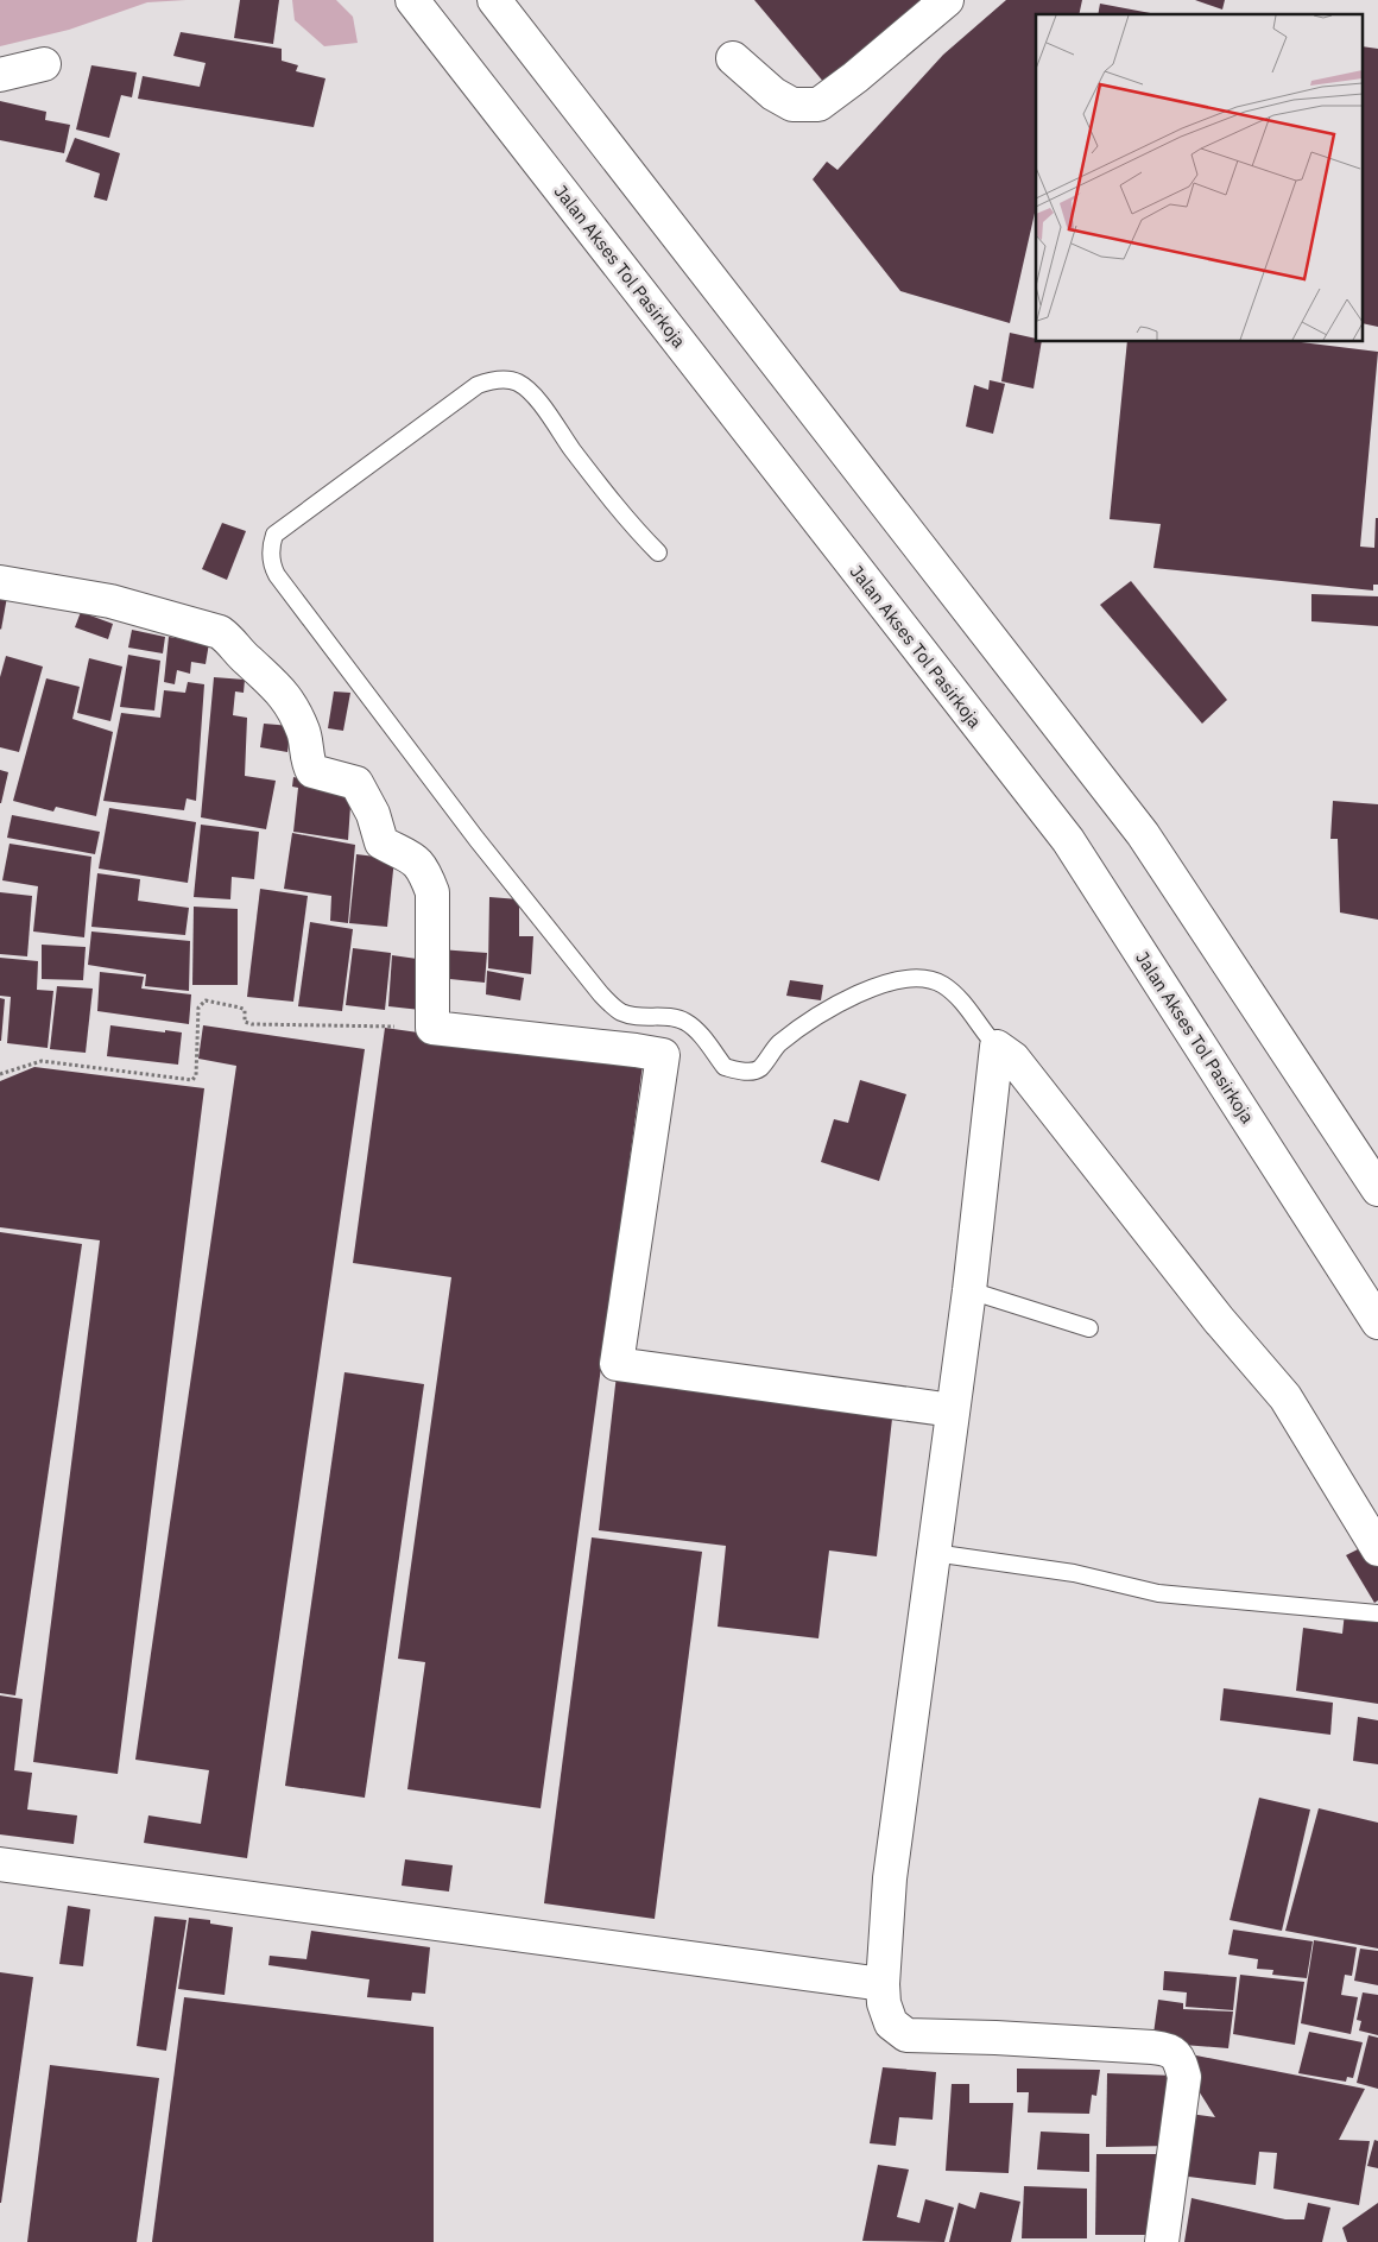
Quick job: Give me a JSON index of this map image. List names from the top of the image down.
{
  "streets": {
    "main road": ["Jalan Akses Tol Pasirkoja"]
  }
}
